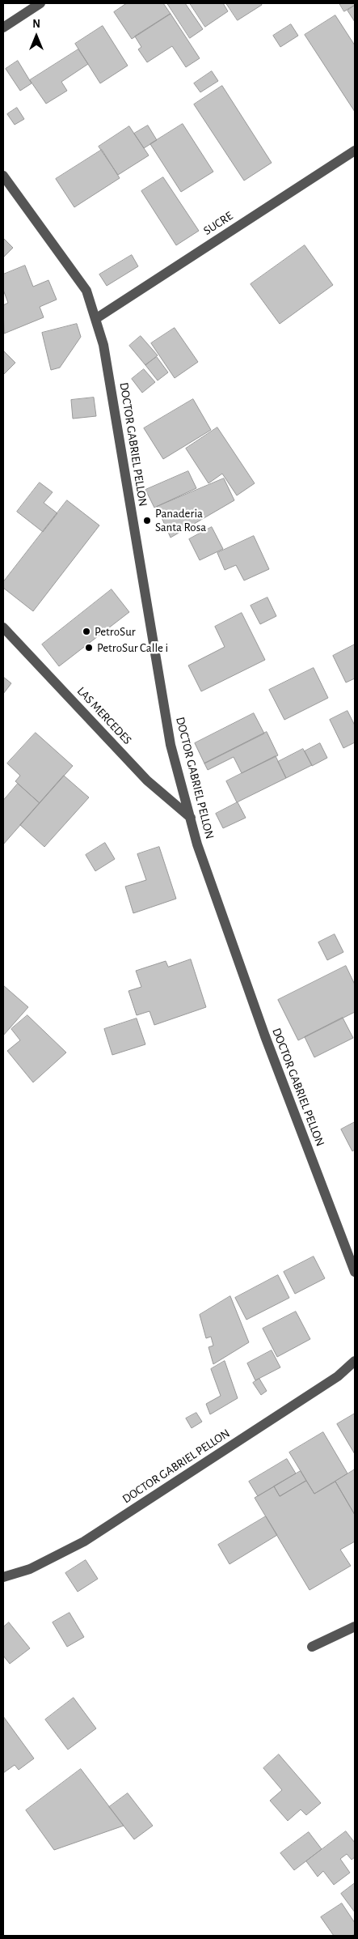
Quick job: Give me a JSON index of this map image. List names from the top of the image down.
{
  "streets": {
    "street": ["SUCRE", "DOCTOR GABRIEL PELLON", "LAS MERCEDES"]
  },
  "crossings": [
    ["SUCRE", "DOCTOR GABRIEL PELLON"],
    ["DOCTOR GABRIEL PELLON", "LAS MERCEDES"]
  ],
  "places": ["Panaderia Santa Rosa", "PetroSur", "PetroSur Calle i"],
  "north": "top"
}
